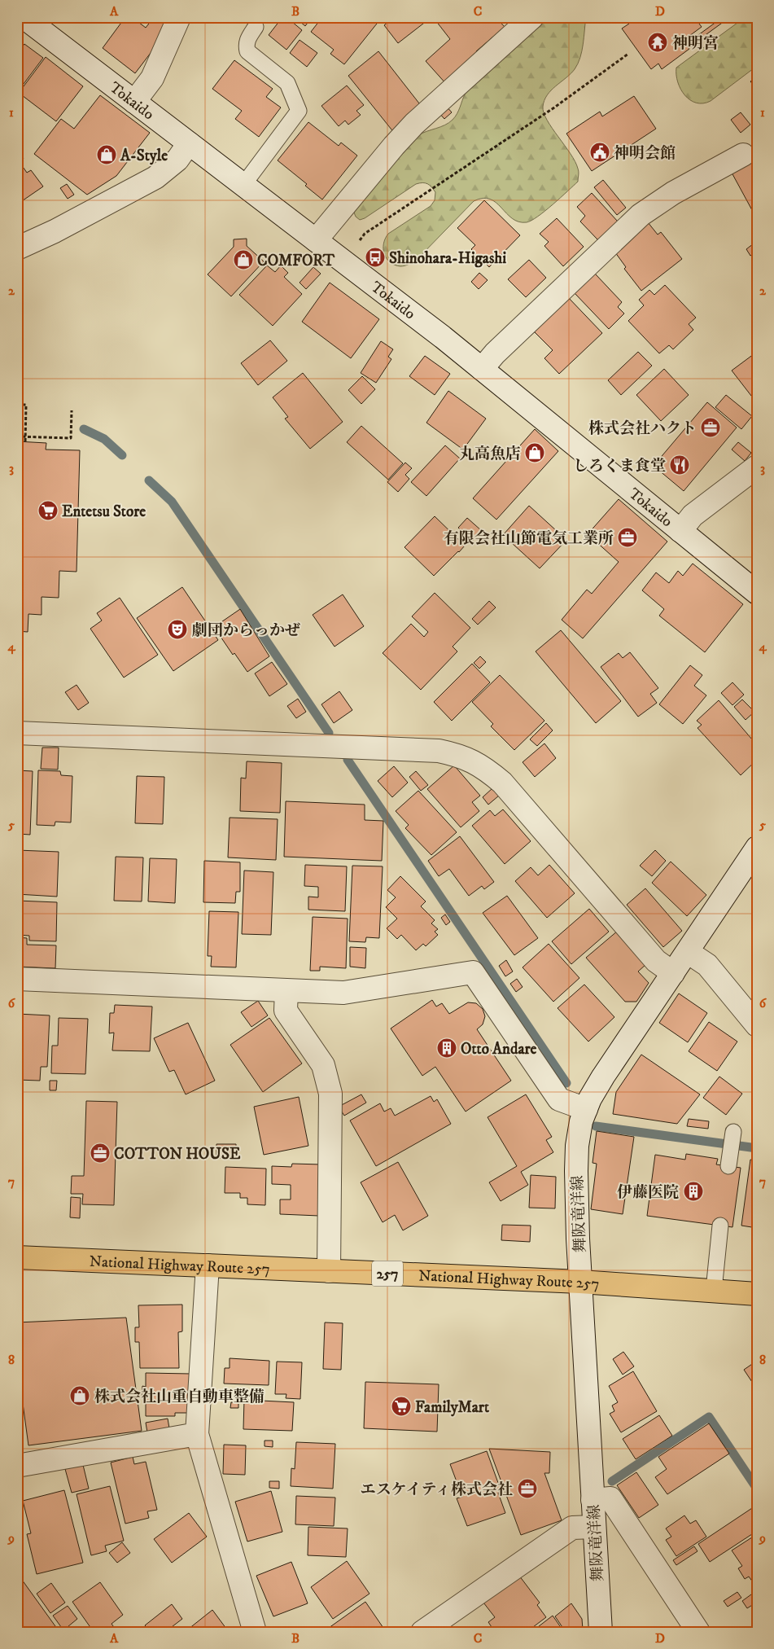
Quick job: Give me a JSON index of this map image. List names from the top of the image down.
{
  "streets": {
    "highway": ["National Highway Route 257", "257"],
    "street": ["Tokaido", "舞阪竜洋線"]
  },
  "crossings": [
    ["舞阪竜洋線", "National Highway Route 257"]
  ],
  "places": {
    "temple": ["神明宮"],
    "public building": ["神明会館"],
    "shop": [
      "A-Style",
      "COMFORT",
      "丸高魚店",
      "株式会社山重自動車整備"
    ],
    "bus stop": ["Shinohara-Higashi"],
    "office": [
      "株式会社ハクト",
      "有限会社山節電気工業所",
      "COTTON HOUSE",
      "エスケイティ株式会社"
    ],
    "restaurant": ["しろくま食堂"],
    "supermarket": ["Entetsu Store", "FamilyMart"],
    "theatre": ["劇団からっかぜ"],
    "building": ["Otto Andare", "伊藤医院"]
  },
  "grid": {
    "columns": [
      "A",
      "B",
      "C",
      "D"
    ],
    "rows": [
      "1",
      "2",
      "3",
      "4",
      "5",
      "6",
      "7",
      "8",
      "9"
    ]
  }
}
